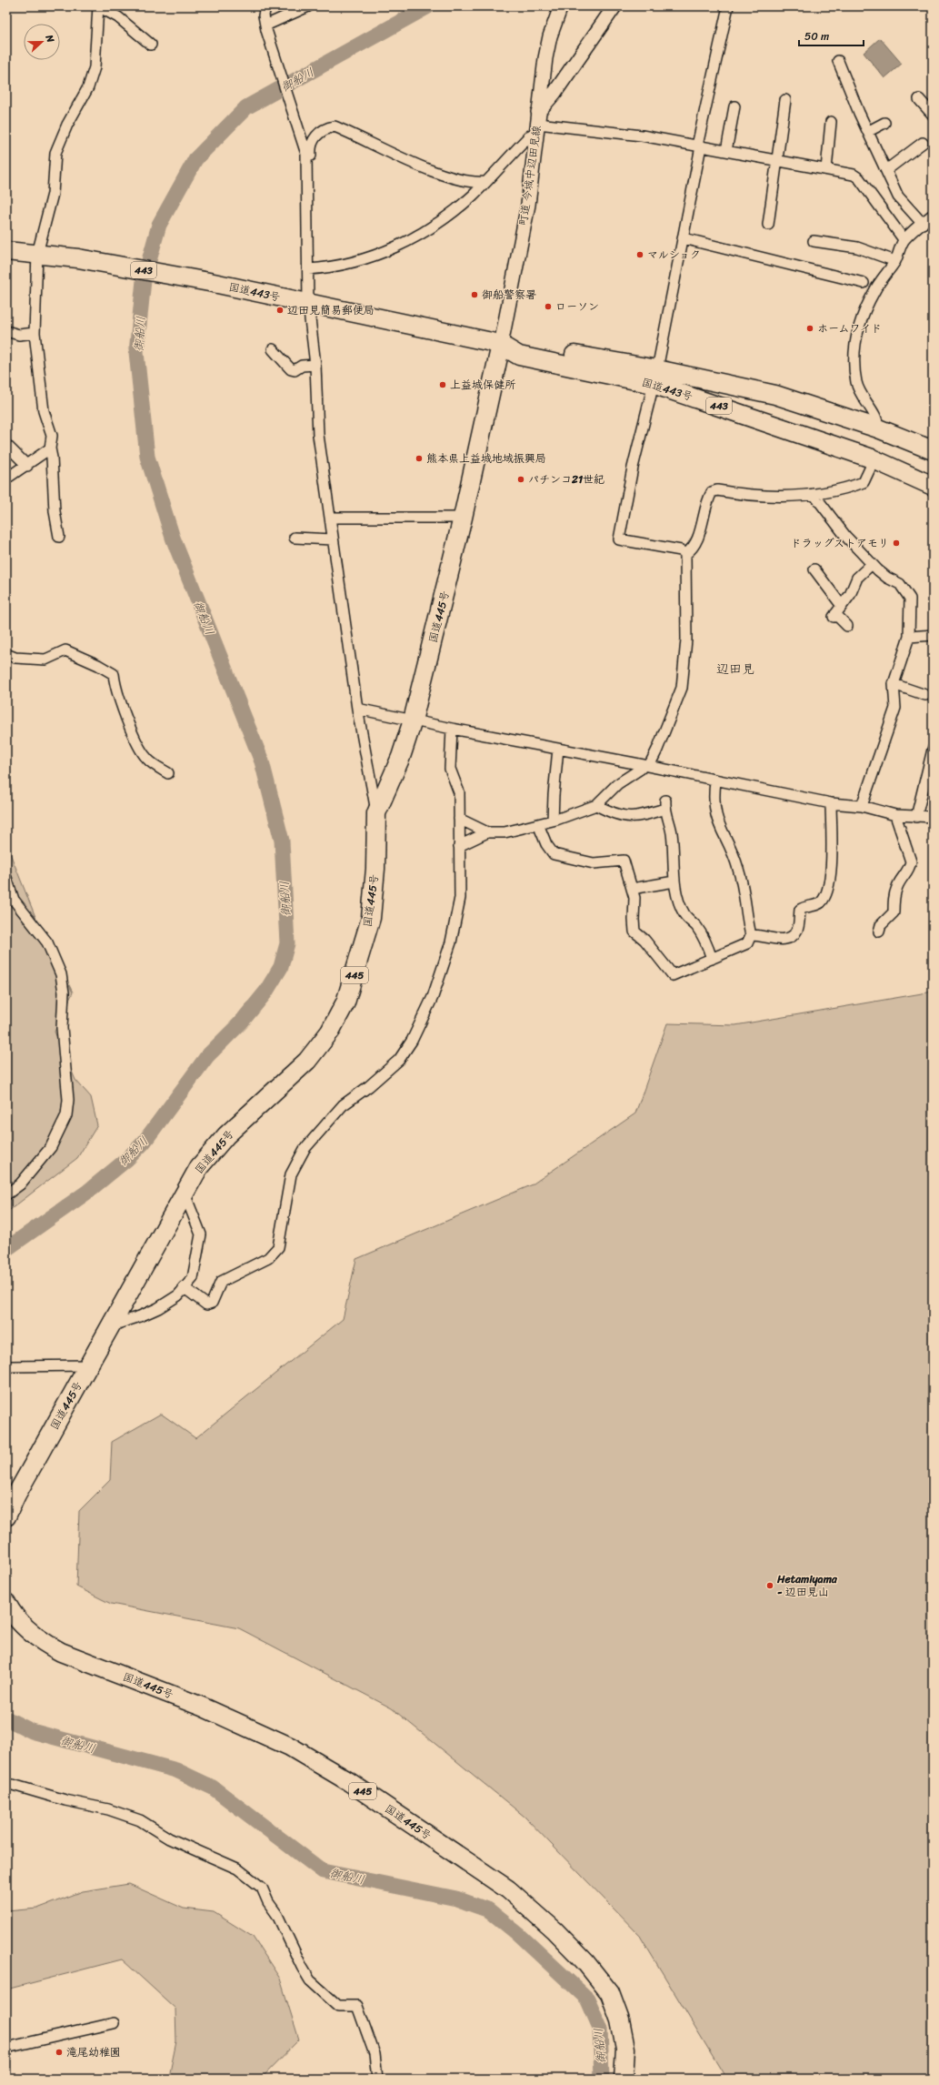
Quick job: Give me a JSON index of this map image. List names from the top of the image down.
{
  "streets": {
    "highway": [
      "443",
      "国道443号",
      "国道445号",
      "445"
    ],
    "street": ["町道 今城中辺田見線"]
  },
  "crossings": [
    ["町道 今城中辺田見線", "国道443号"],
    ["町道 今城中辺田見線", "国道445号"],
    ["国道443号", "国道445号"]
  ],
  "districts": ["辺田見"],
  "water": ["御船川"],
  "places": [
    "マルショク",
    "御船警察署",
    "ローソン",
    "辺田見簡易郵便局",
    "ホームワイド",
    "上益城保健所",
    "熊本県上益城地域振興局",
    "パチンコ21世紀",
    "ドラッグストアモリ",
    "Hetamiyama - 辺田見山",
    "滝尾幼稚園"
  ],
  "scale_bar": "50 m",
  "north": "right"
}
